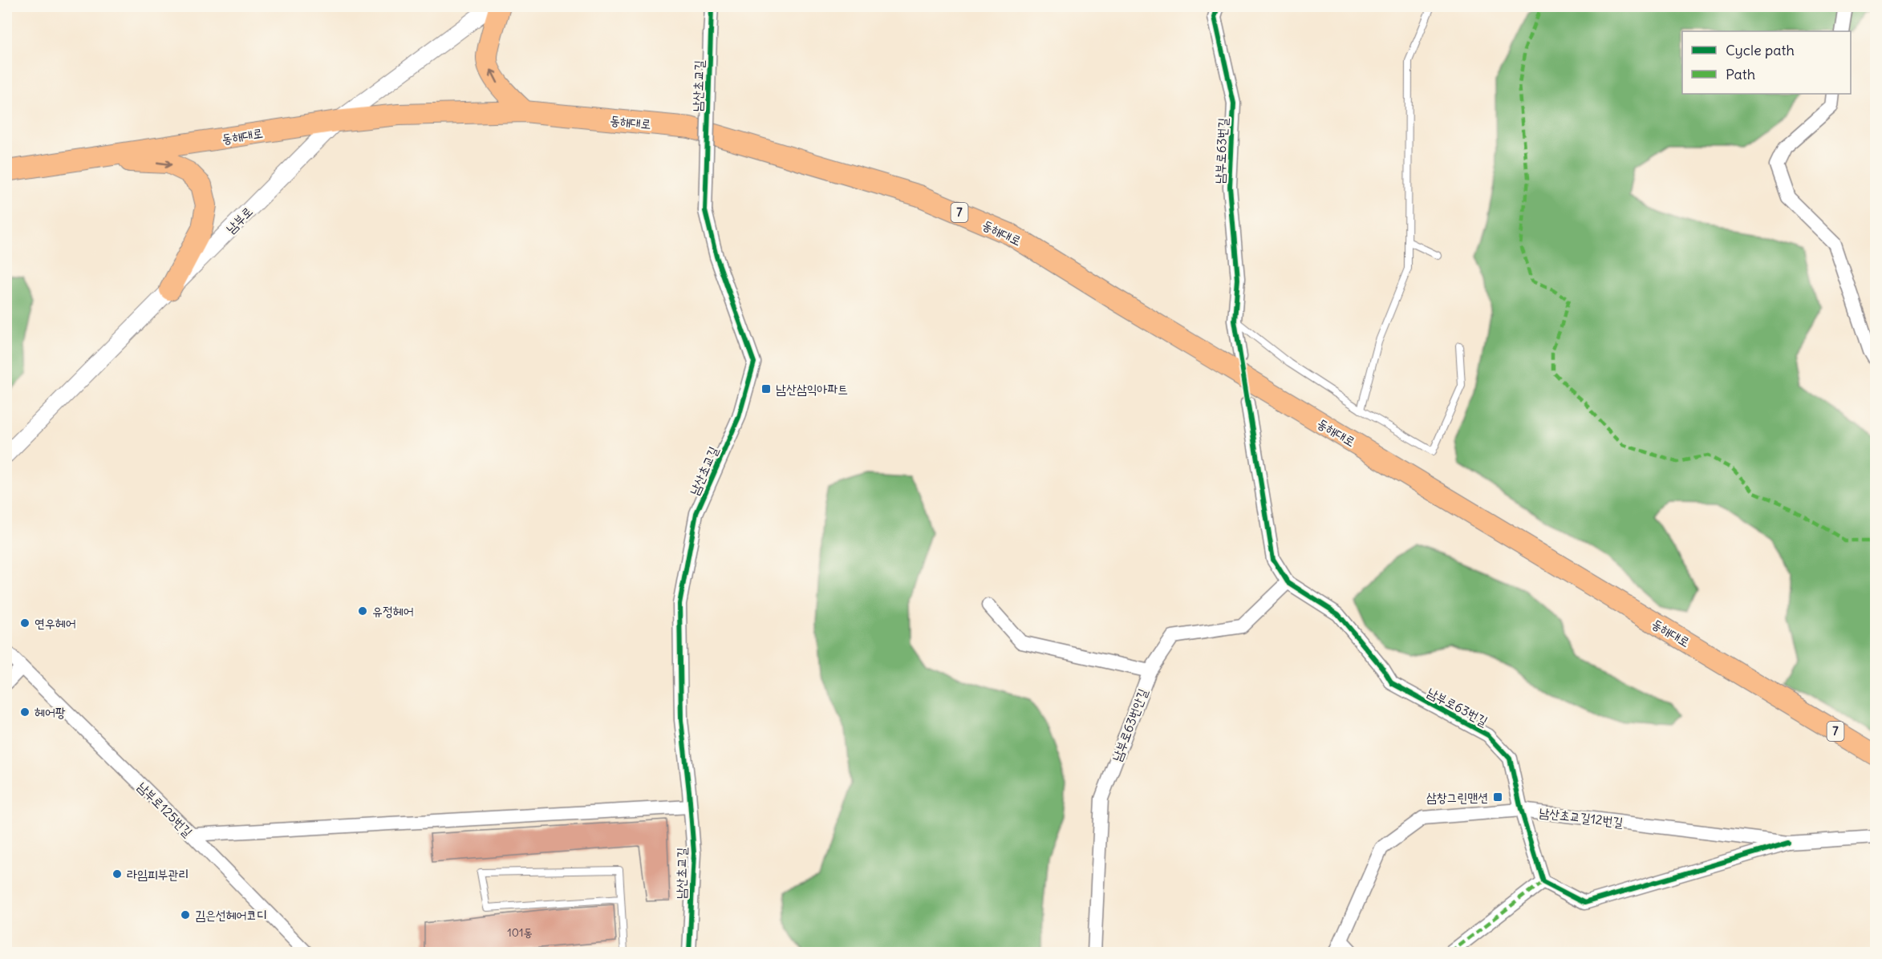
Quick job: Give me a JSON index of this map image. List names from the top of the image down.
{
  "streets": {
    "main road": ["동해대로", "7"],
    "street": [
      "남산초교길",
      "남부로63번길",
      "남부로",
      "남부로63번안길",
      "남부로125번길",
      "남산초교길12번길"
    ]
  },
  "crossings": [
    ["동해대로", "남부로"],
    ["남부로63번길", "남부로63번안길"],
    ["남부로63번길", "남산초교길12번길"]
  ],
  "places": {
    "transit": ["남산삼익아파트", "삼창그린맨션"],
    "other": [
      "유정헤어",
      "연우헤어",
      "헤어팡",
      "라임피부관리",
      "김은선헤어코디"
    ]
  },
  "house_numbers": ["101동"],
  "legend": ["Cycle path", "Path"]
}
